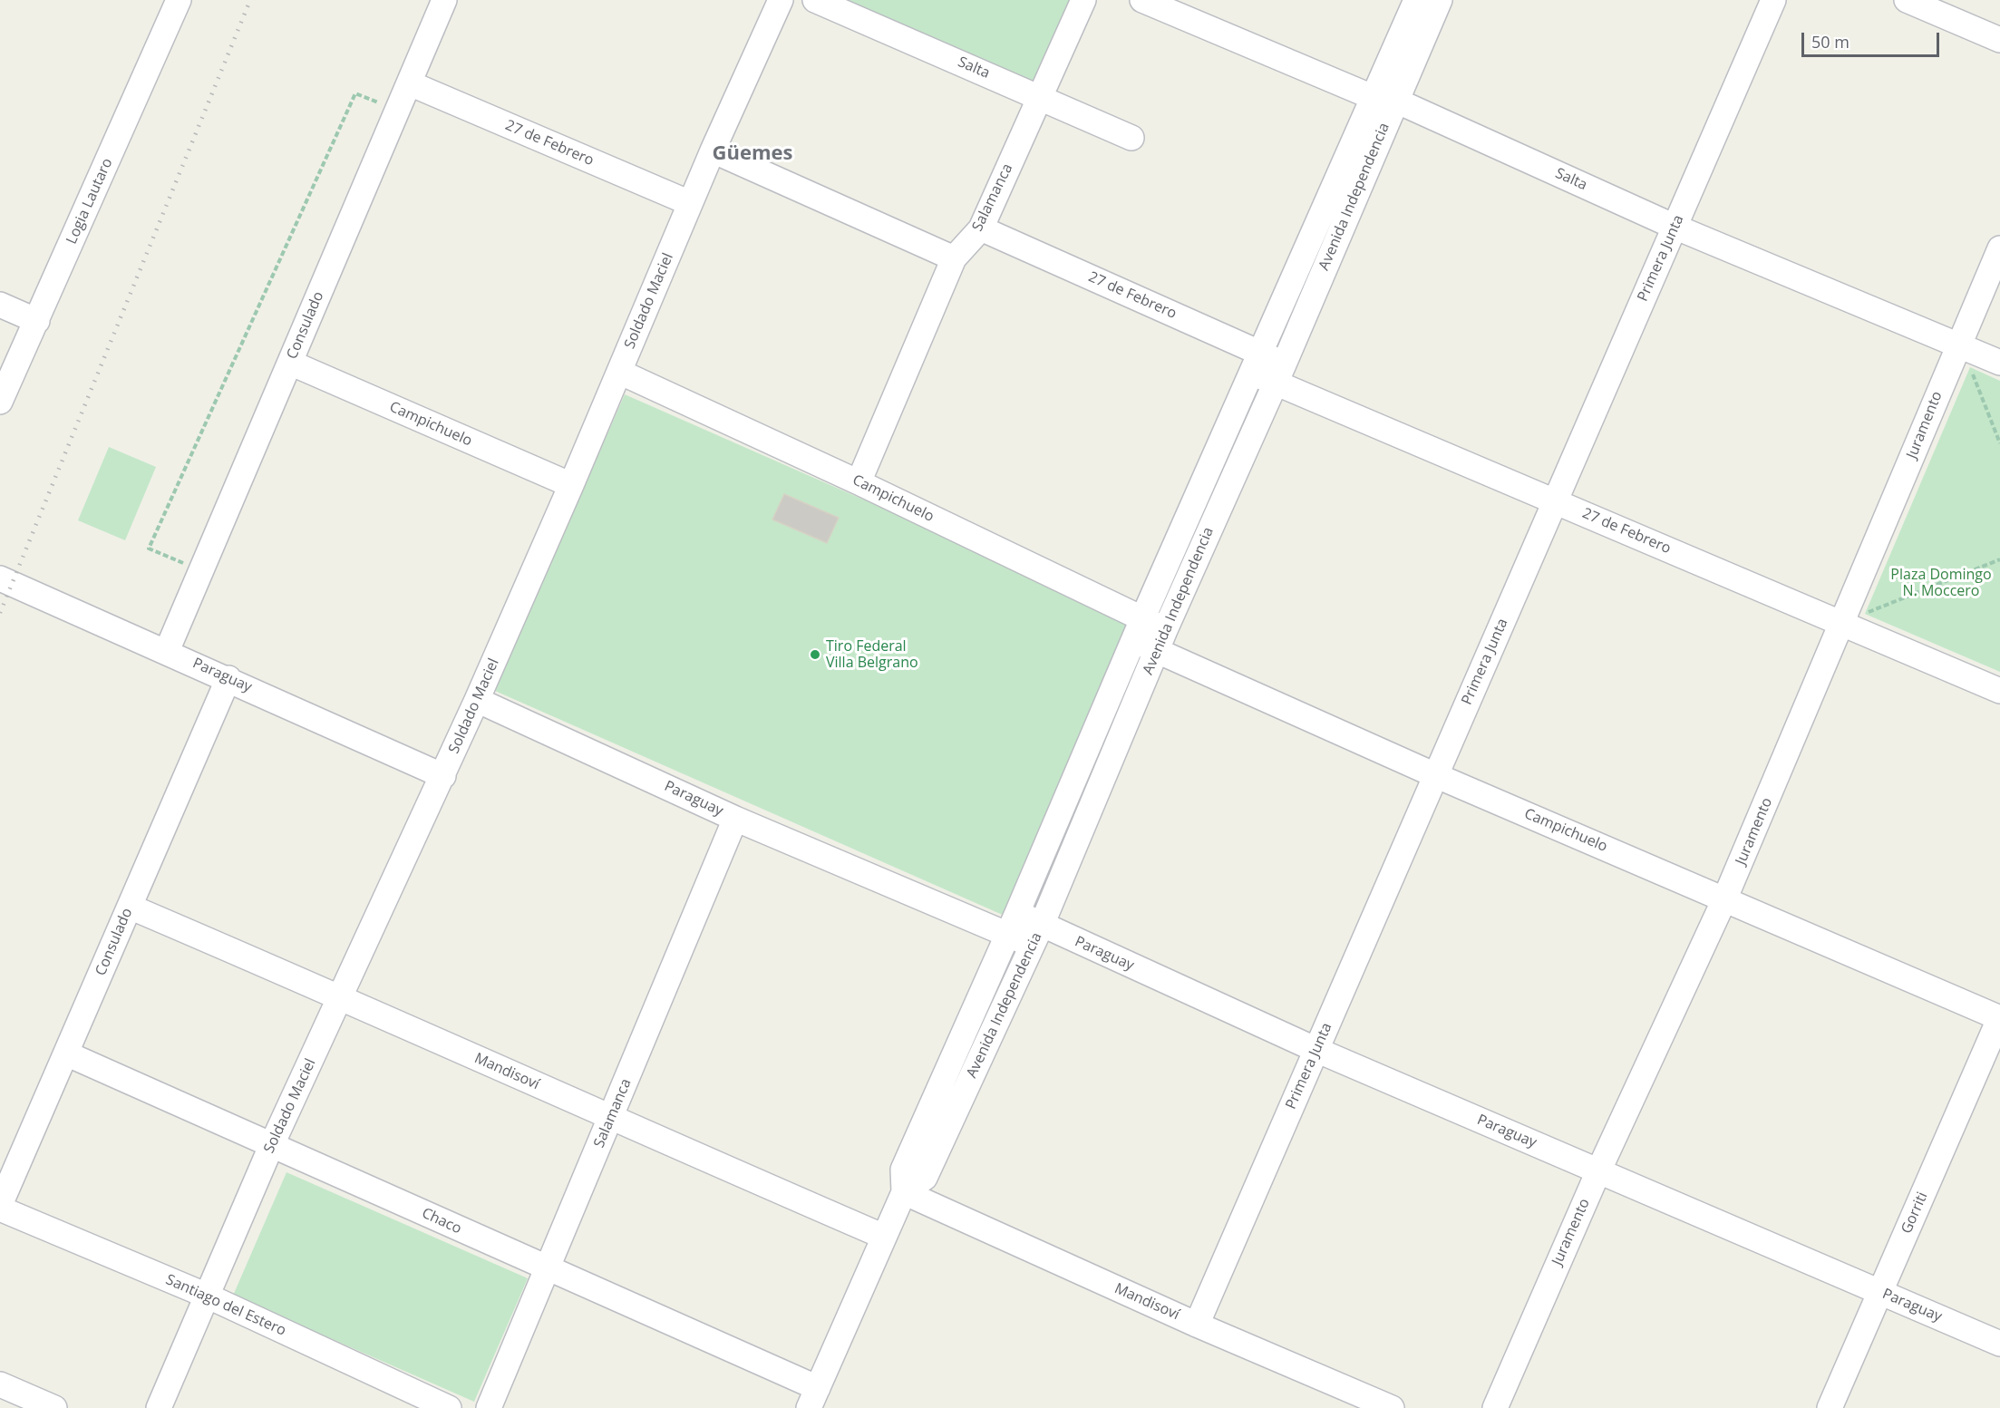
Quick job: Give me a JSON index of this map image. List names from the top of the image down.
{
  "streets": {
    "street": [
      "Salta",
      "27 de Febrero",
      "Avenida Independencia",
      "Salamanca",
      "Logia Lautaro",
      "Primera Junta",
      "Soldado Maciel",
      "Consulado",
      "Campichuelo",
      "Juramento",
      "Paraguay",
      "Mandisoví",
      "Gorriti",
      "Chaco",
      "Santiago del Estero"
    ]
  },
  "crossings": [
    ["Salta", "Avenida Independencia"],
    ["Salta", "Salamanca"],
    ["Salta", "Primera Junta"],
    ["Salta", "Juramento"],
    ["27 de Febrero", "Avenida Independencia"],
    ["27 de Febrero", "Salamanca"],
    ["27 de Febrero", "Primera Junta"],
    ["27 de Febrero", "Soldado Maciel"],
    ["27 de Febrero", "Consulado"],
    ["27 de Febrero", "Juramento"],
    ["Avenida Independencia", "Campichuelo"],
    ["Avenida Independencia", "Paraguay"],
    ["Avenida Independencia", "Mandisoví"],
    ["Avenida Independencia", "Chaco"],
    ["Salamanca", "Campichuelo"],
    ["Salamanca", "Paraguay"],
    ["Salamanca", "Mandisoví"],
    ["Salamanca", "Chaco"],
    ["Primera Junta", "Campichuelo"],
    ["Primera Junta", "Paraguay"],
    ["Primera Junta", "Mandisoví"],
    ["Soldado Maciel", "Campichuelo"],
    ["Soldado Maciel", "Paraguay"],
    ["Soldado Maciel", "Mandisoví"],
    ["Soldado Maciel", "Chaco"],
    ["Soldado Maciel", "Santiago del Estero"],
    ["Consulado", "Campichuelo"],
    ["Consulado", "Paraguay"],
    ["Consulado", "Mandisoví"],
    ["Consulado", "Chaco"],
    ["Consulado", "Santiago del Estero"],
    ["Campichuelo", "Juramento"],
    ["Campichuelo", "Gorriti"],
    ["Juramento", "Paraguay"],
    ["Paraguay", "Gorriti"]
  ],
  "districts": ["Güemes"],
  "parks": ["Plaza Domingo N. Moccero"],
  "places": ["Tiro Federal Villa Belgrano"],
  "scale_bar": "50 m"
}
